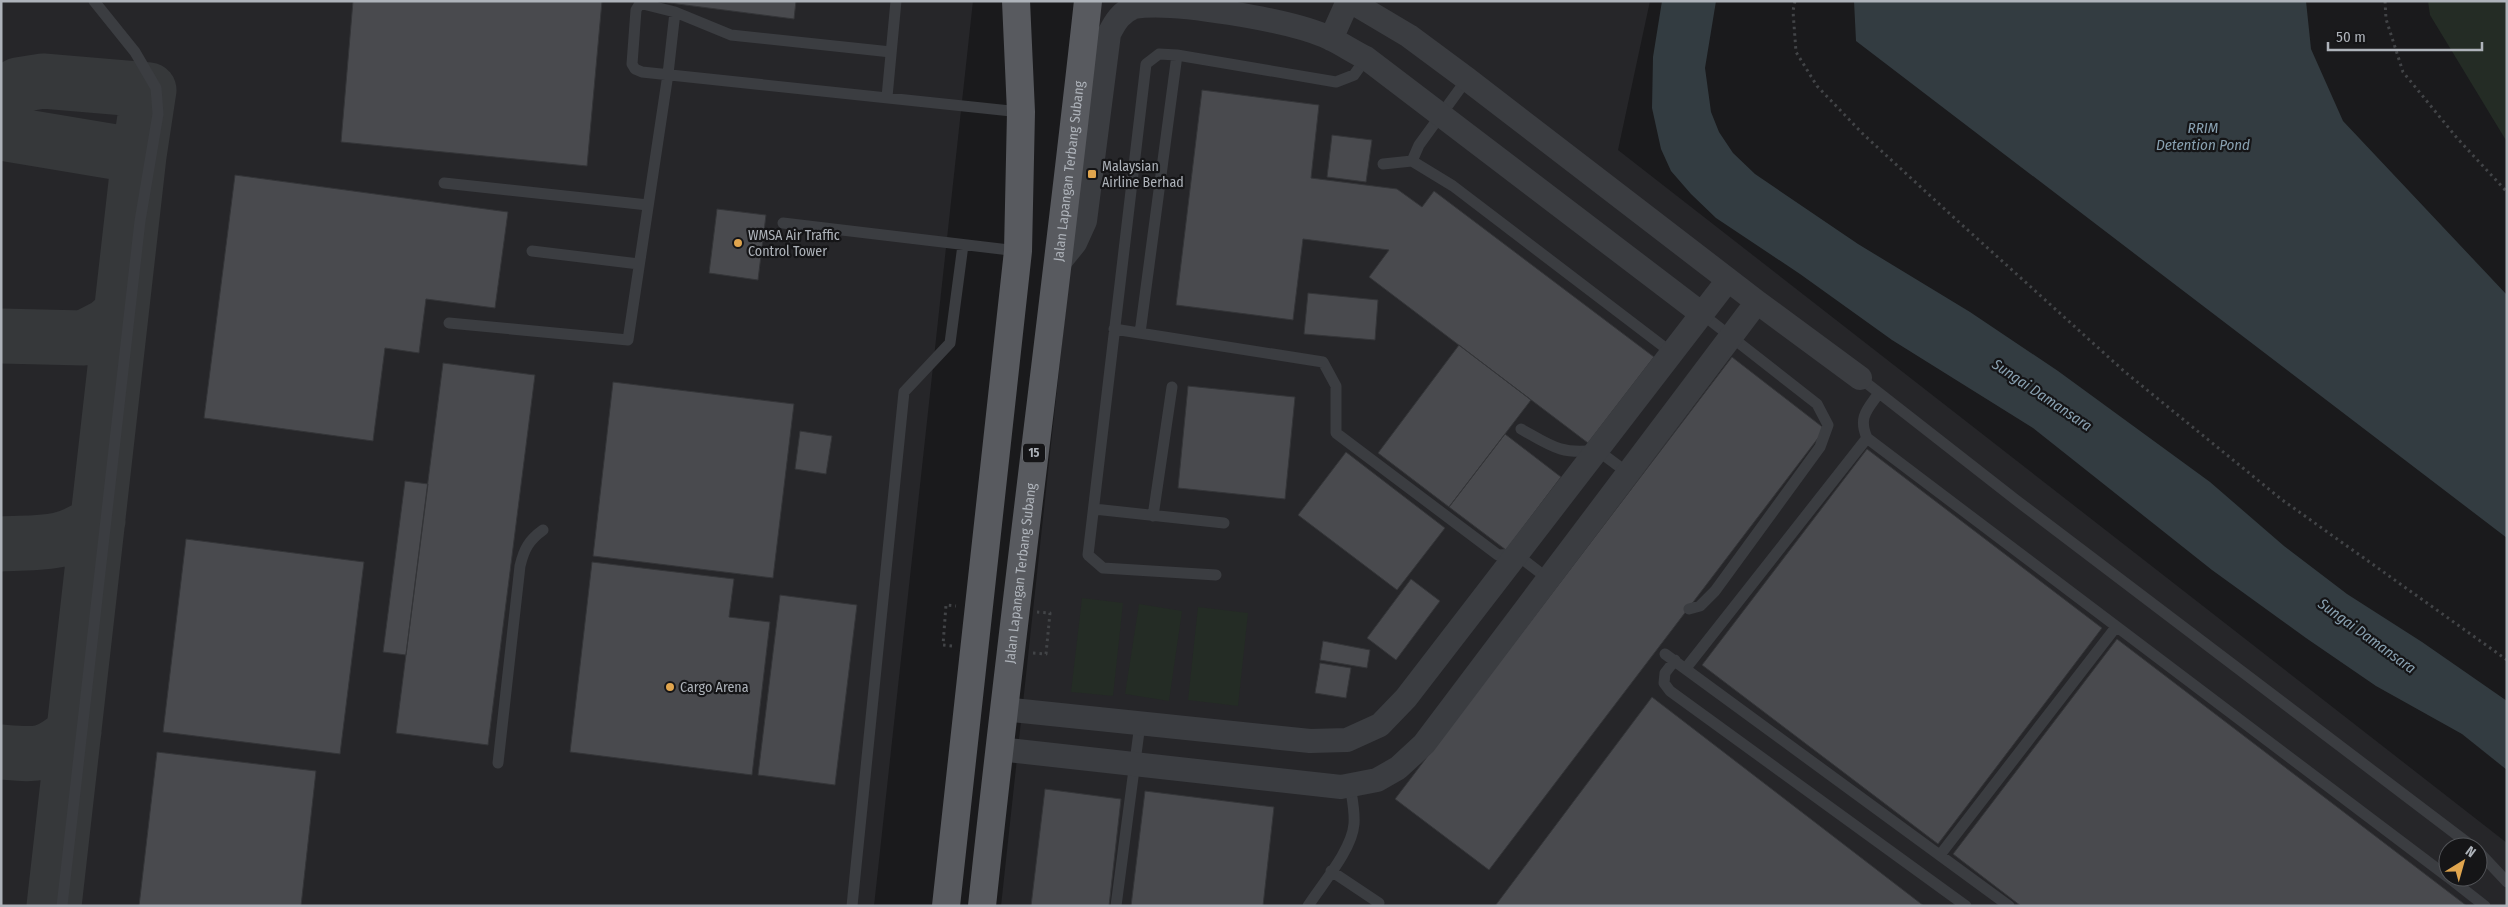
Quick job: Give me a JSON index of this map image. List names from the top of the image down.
{
  "streets": {
    "main road": ["Jalan Lapangan Terbang Subang", "15"]
  },
  "water": ["RRIM Detention Pond", "Sungai Damansara"],
  "places": {
    "transit": ["Malaysian Airline Berhad"],
    "other": ["WMSA Air Traffic Control Tower", "Cargo Arena"]
  },
  "scale_bar": "50 m",
  "north": "top right"
}
